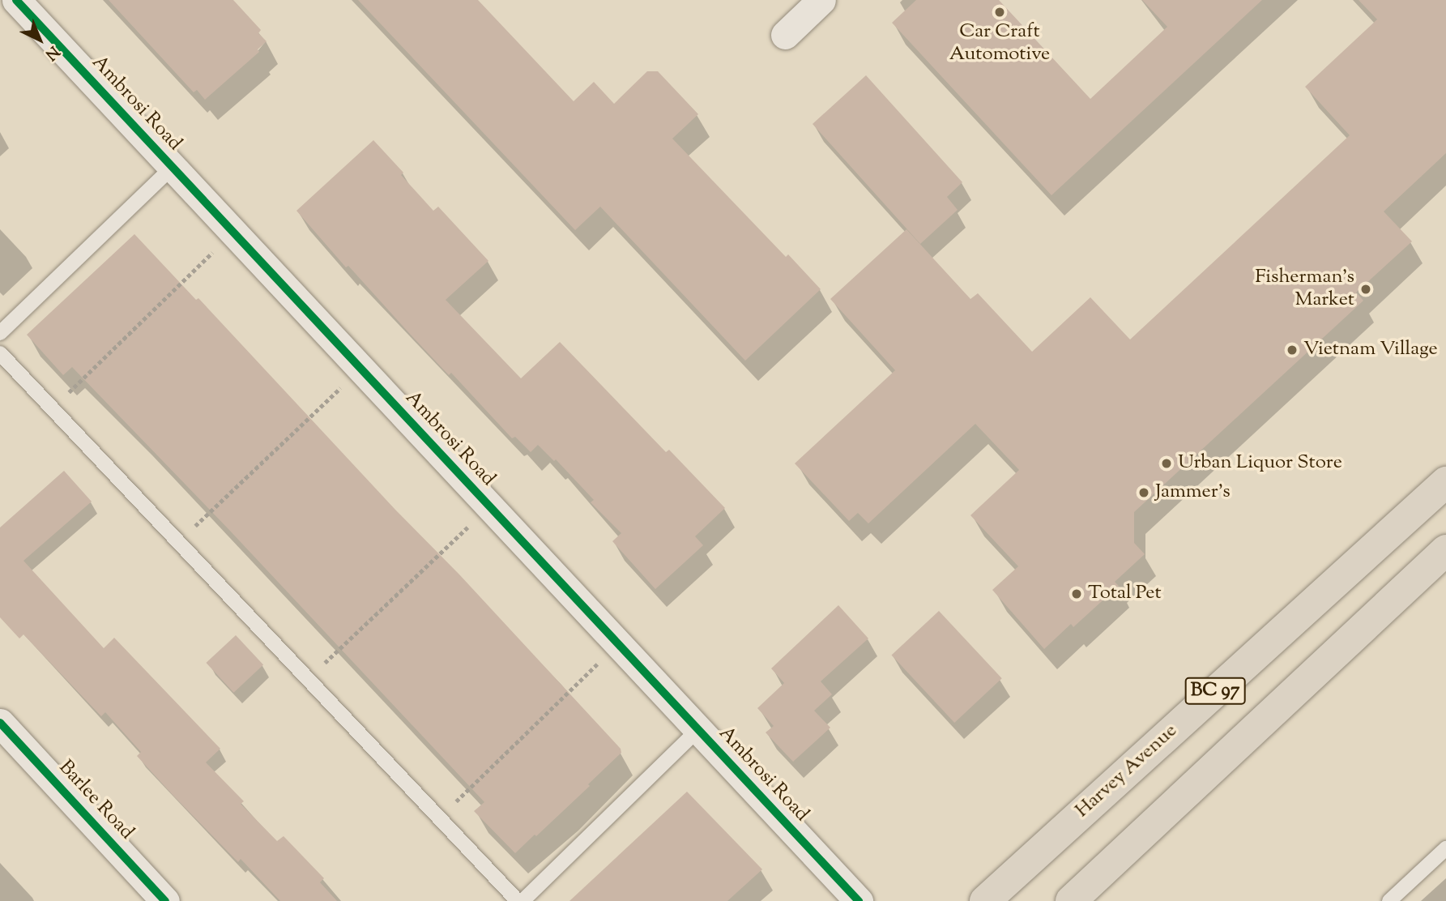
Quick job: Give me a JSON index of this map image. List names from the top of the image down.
{
  "streets": {
    "highway": ["BC 97", "Harvey Avenue"],
    "street": ["Ambrosi Road", "Barlee Road"]
  },
  "places": [
    "Car Craft Automotive",
    "Fisherman's Market",
    "Vietnam Village",
    "Urban Liquor Store",
    "Jammer's",
    "Total Pet"
  ],
  "north": "bottom right"
}
